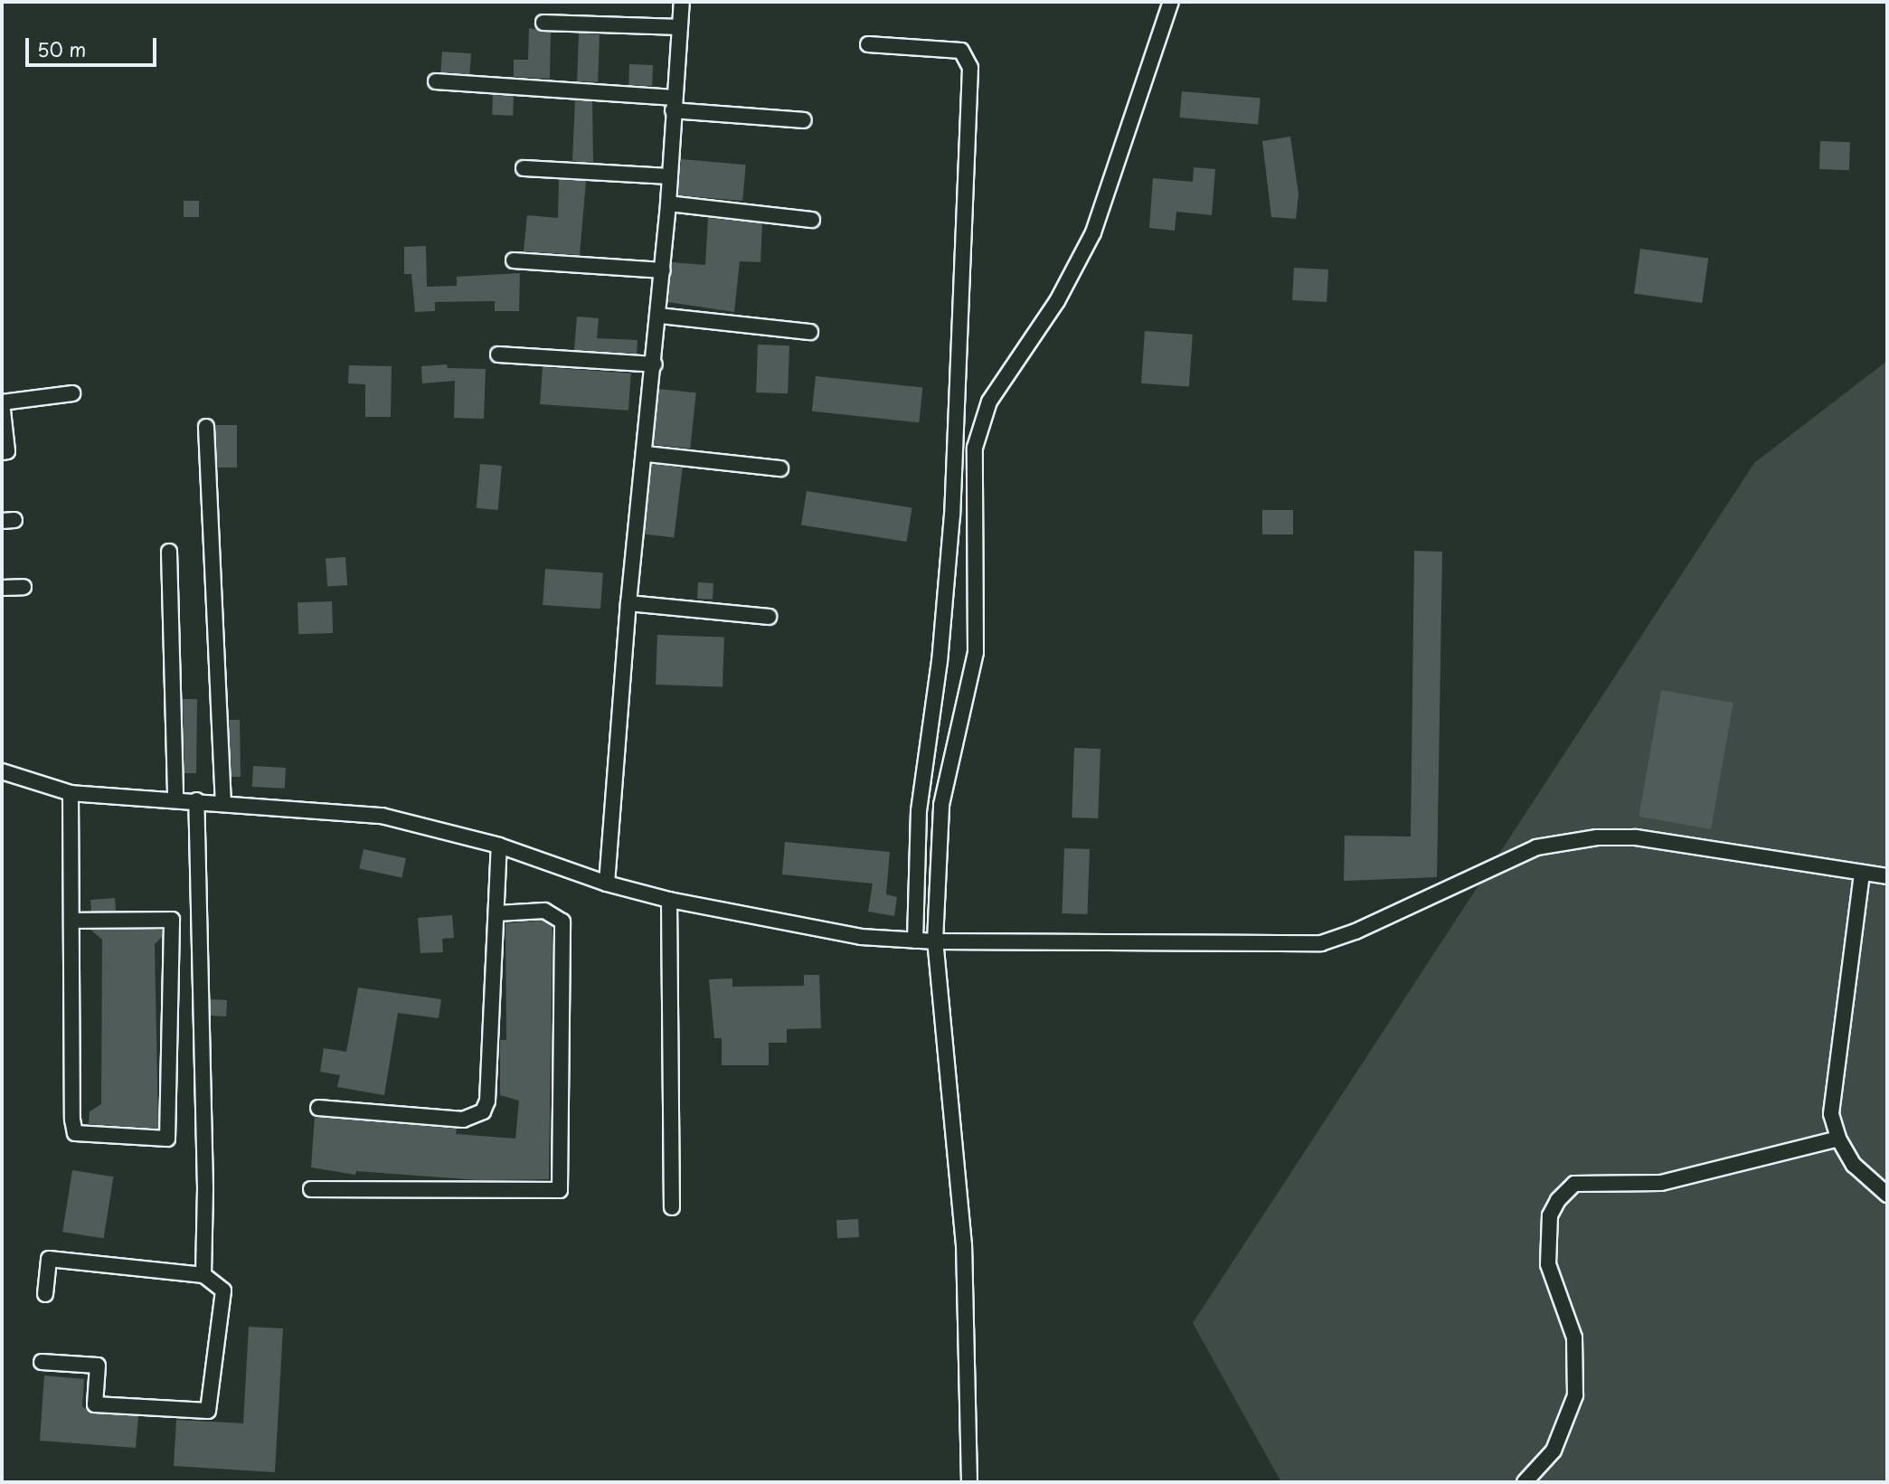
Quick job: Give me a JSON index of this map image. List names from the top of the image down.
{
  "scale_bar": "50 m"
}
